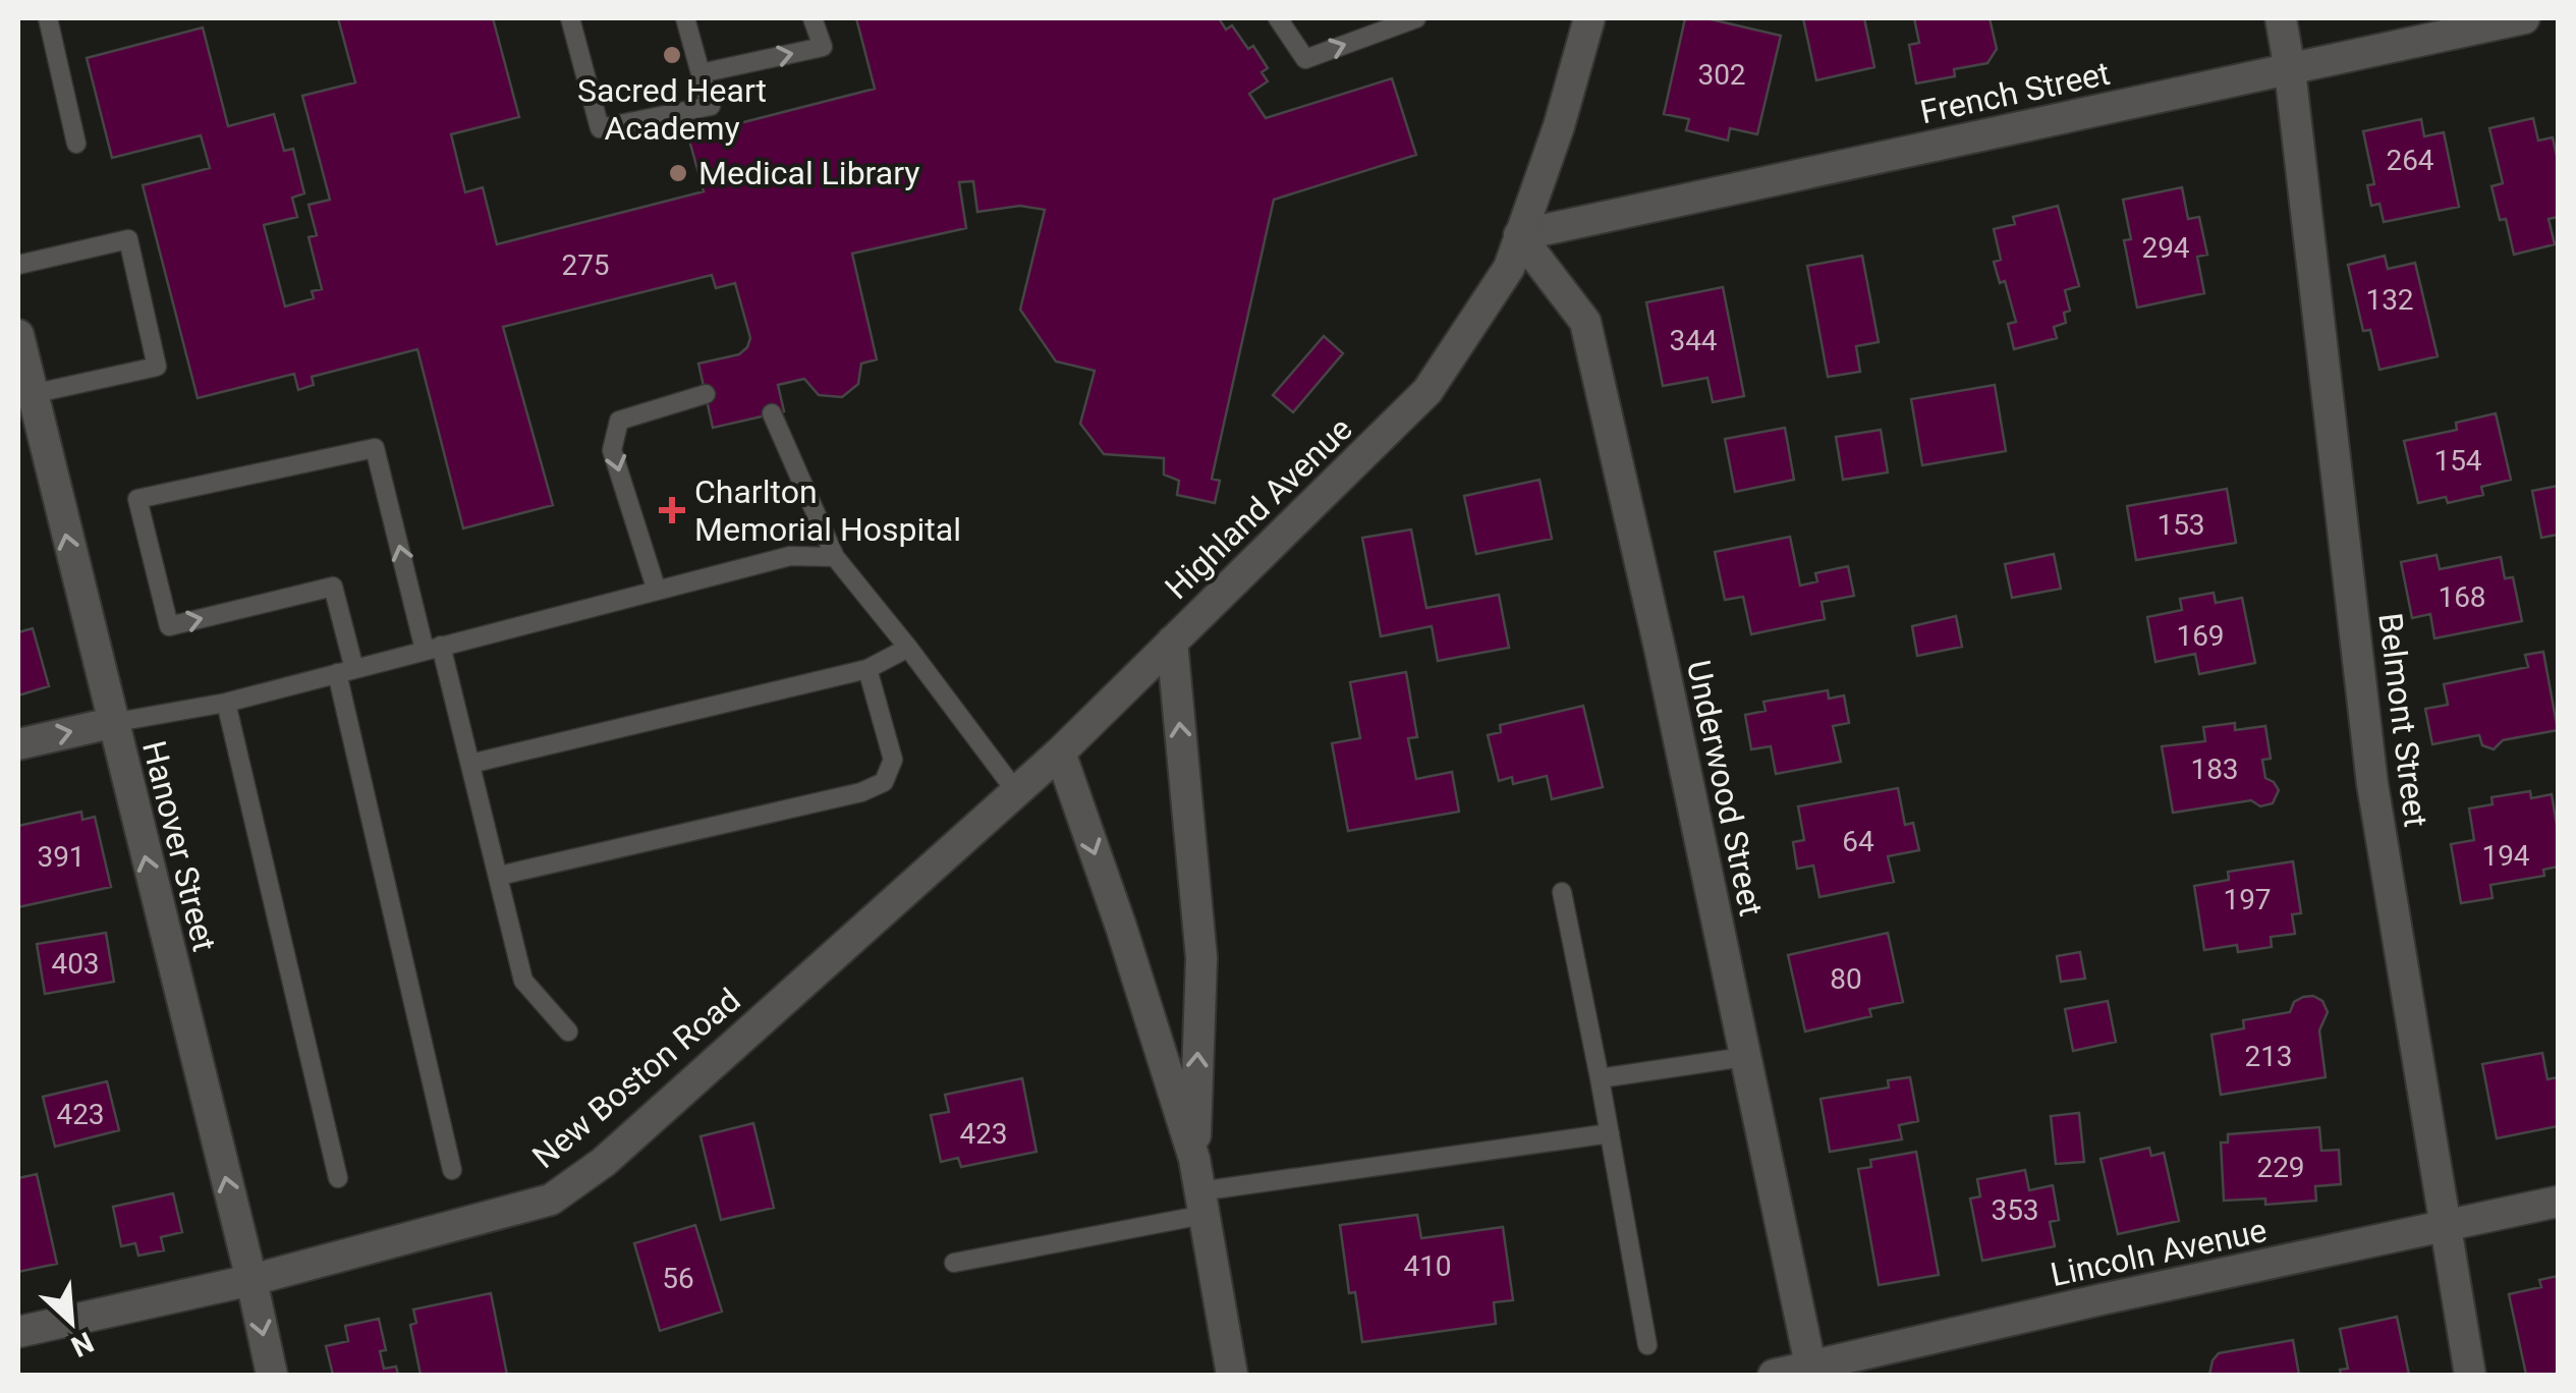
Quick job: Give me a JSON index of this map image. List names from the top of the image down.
{
  "streets": {
    "street": [
      "French Street",
      "Highland Avenue",
      "Belmont Street",
      "Underwood Street",
      "Hanover Street",
      "New Boston Road",
      "Lincoln Avenue"
    ]
  },
  "crossings": [
    ["French Street", "Highland Avenue"],
    ["French Street", "Belmont Street"],
    ["French Street", "Underwood Street"],
    ["Highland Avenue", "Underwood Street"],
    ["Highland Avenue", "New Boston Road"],
    ["Belmont Street", "Lincoln Avenue"],
    ["Underwood Street", "Lincoln Avenue"],
    ["Hanover Street", "New Boston Road"]
  ],
  "one_way": ["Hanover Street"],
  "places": {
    "other": ["Sacred Heart Academy", "Medical Library"],
    "health": ["Charlton Memorial Hospital"]
  },
  "house_numbers": [
    "302",
    "264",
    "294",
    "275",
    "132",
    "344",
    "154",
    "153",
    "168",
    "169",
    "183",
    "64",
    "194",
    "391",
    "197",
    "403",
    "80",
    "213",
    "423",
    "423",
    "229",
    "353",
    "410",
    "56"
  ],
  "north": "bottom right"
}
